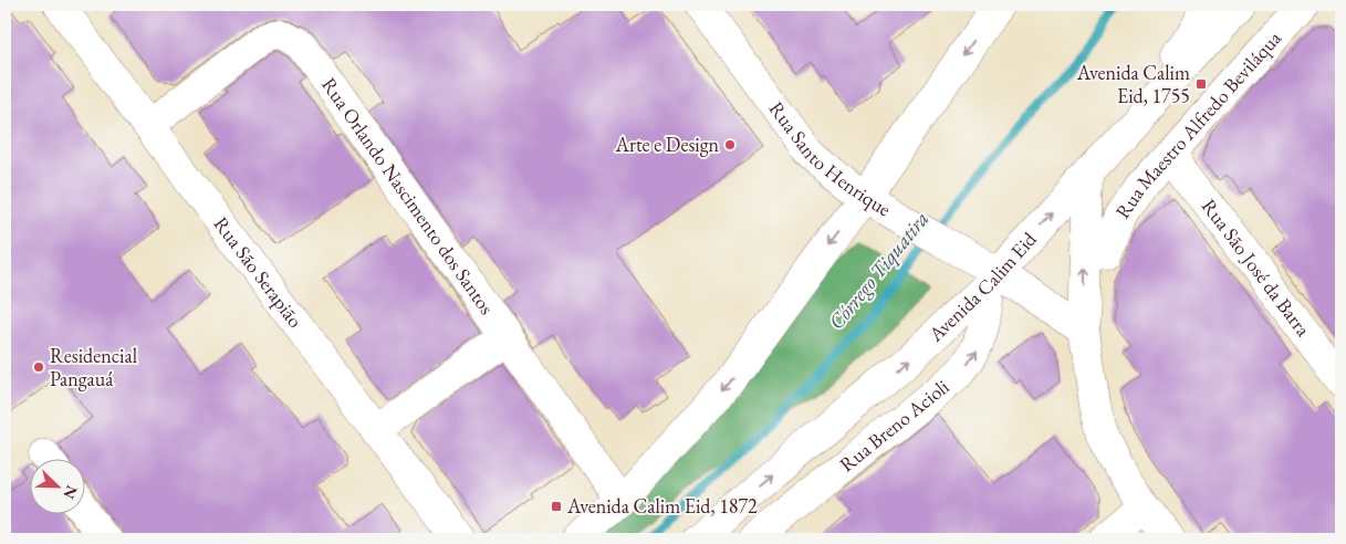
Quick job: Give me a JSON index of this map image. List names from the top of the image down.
{
  "streets": {
    "street": [
      "Rua Maestro Alfredo Beviláqua",
      "Rua Santo Henrique",
      "Rua Orlando Nascimento dos Santos",
      "Rua São José da Barra",
      "Rua São Serapião",
      "Avenida Calim Eid",
      "Rua Breno Acioli"
    ]
  },
  "crossings": [
    ["Rua Maestro Alfredo Beviláqua", "Rua São José da Barra"],
    ["Rua Maestro Alfredo Beviláqua", "Avenida Calim Eid"],
    ["Rua Santo Henrique", "Avenida Calim Eid"],
    ["Rua Santo Henrique", "Rua Breno Acioli"],
    ["Rua Orlando Nascimento dos Santos", "Rua São Serapião"],
    ["Avenida Calim Eid", "Rua Breno Acioli"]
  ],
  "water": ["Córrego Tiquatira"],
  "places": {
    "transit": ["Avenida Calim Eid, 1755", "Avenida Calim Eid, 1872"],
    "other": ["Arte e Design", "Residencial Pangauá"]
  },
  "north": "bottom right"
}
